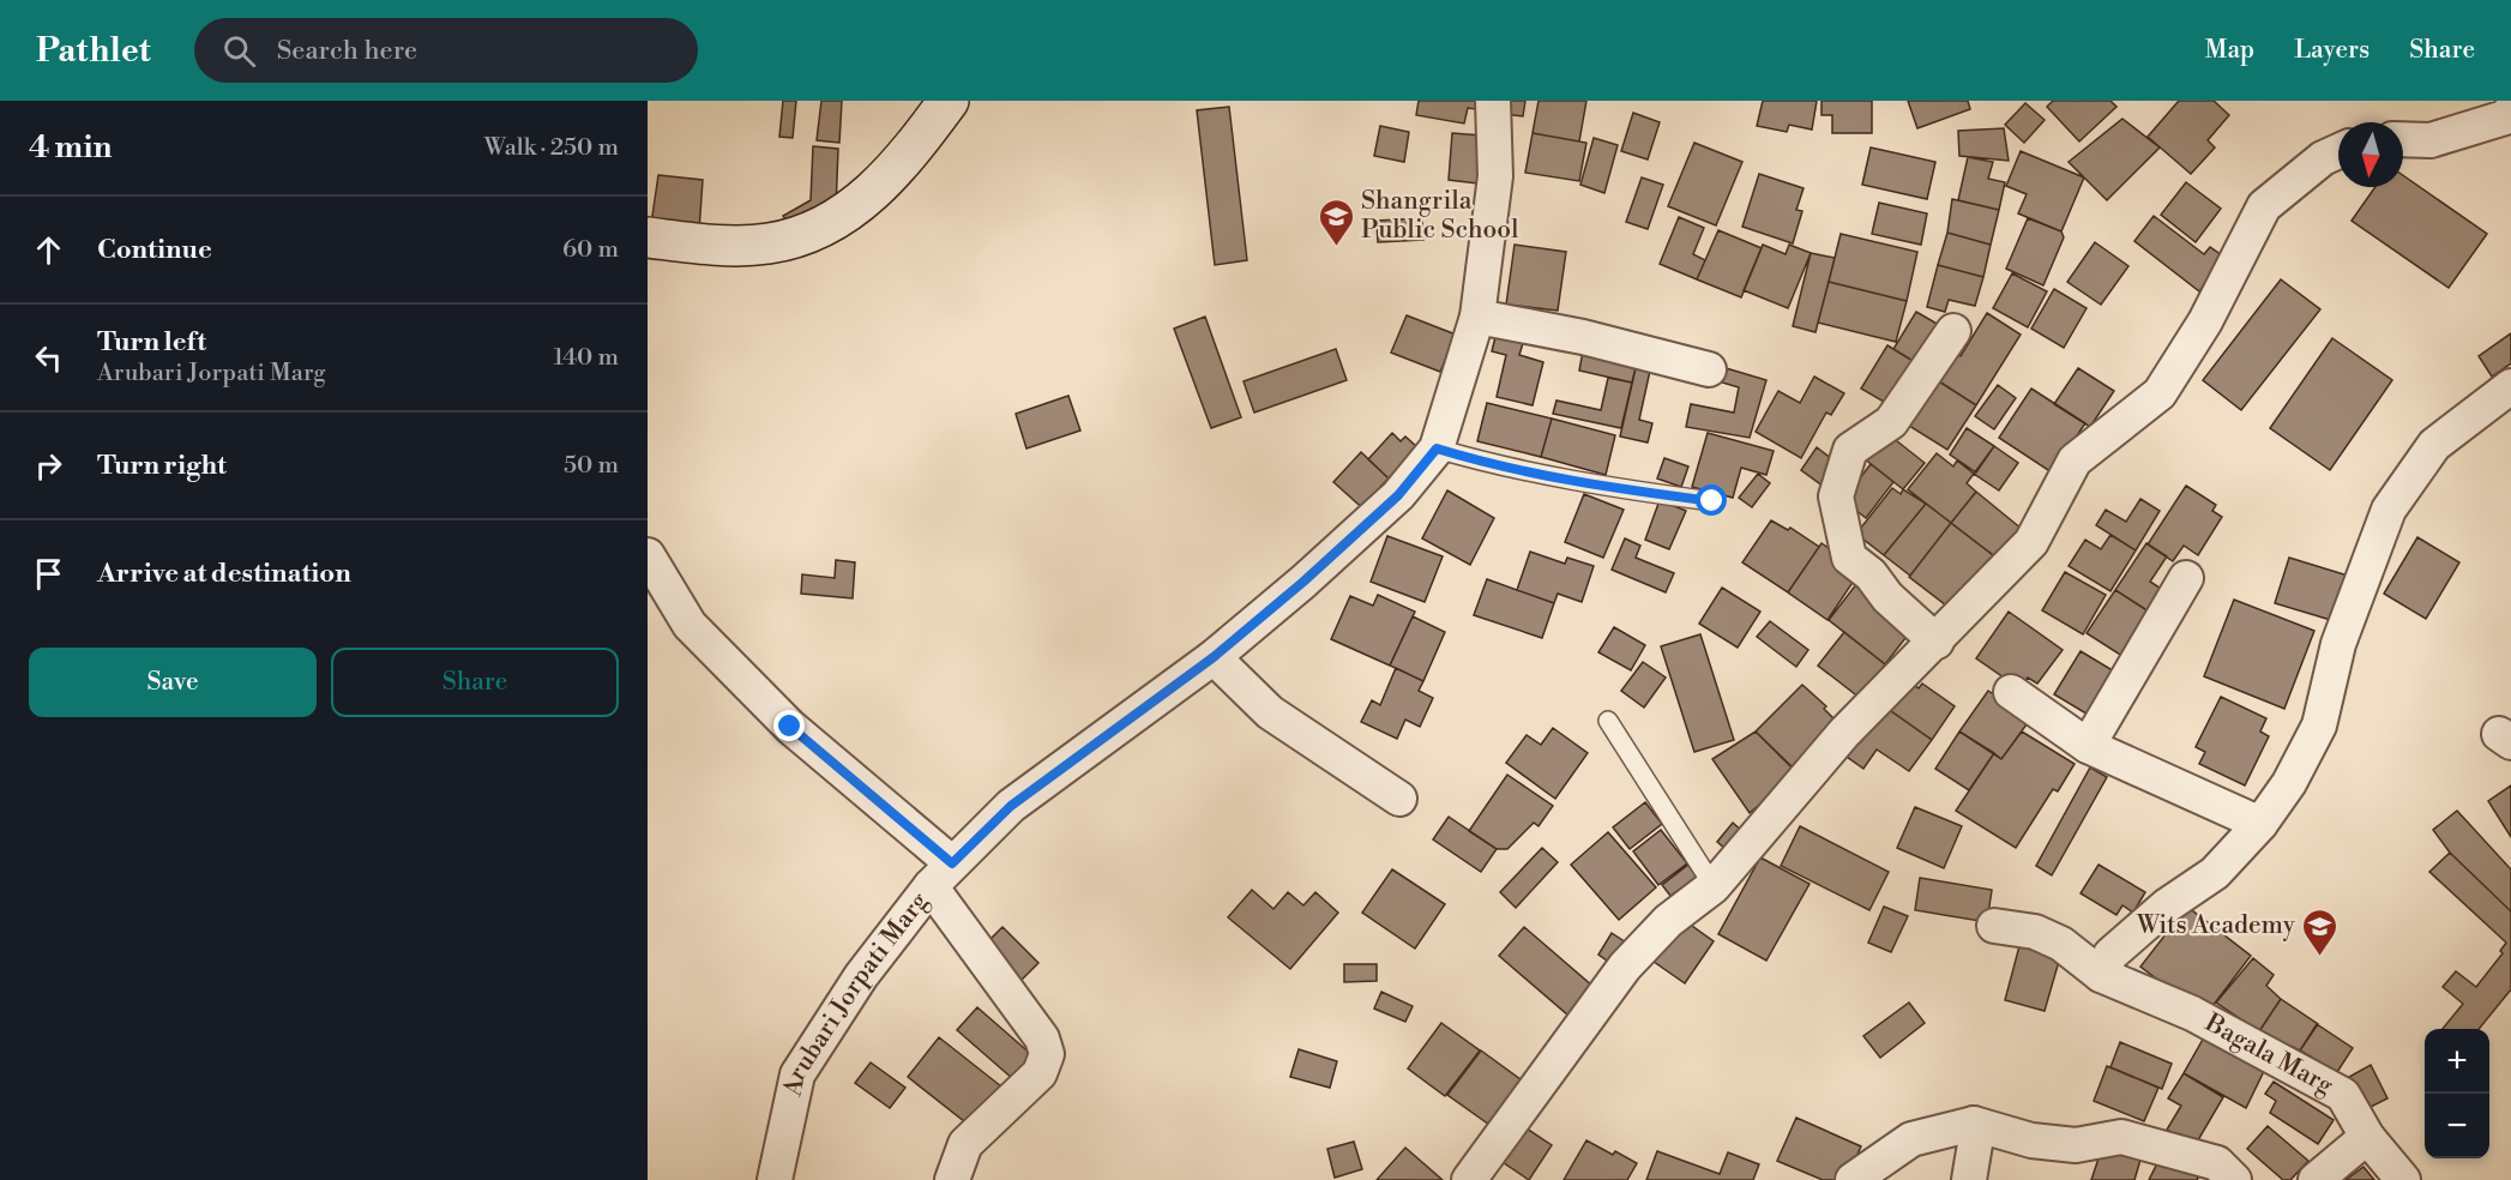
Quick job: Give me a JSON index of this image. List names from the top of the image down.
{
  "streets": {
    "street": ["Arubari Jorpati Marg", "Bagala Marg"]
  },
  "places": {
    "school or university": ["Shangrila Public School", "Wits Academy"]
  },
  "north": "bottom",
  "page": {
    "header": "Pathlet",
    "search": "Search here",
    "nav": ["Map", "Layers", "Share"],
    "heading": ["4 min", "Walk · 250 m"],
    "list": [
      ["Continue", "60 m"],
      ["Turn left", "Arubari Jorpati Marg", "140 m"],
      ["Turn right", "50 m"],
      "Arrive at destination"
    ],
    "buttons": ["Save", "Share"],
    "map_buttons": ["+", "−"]
  }
}
